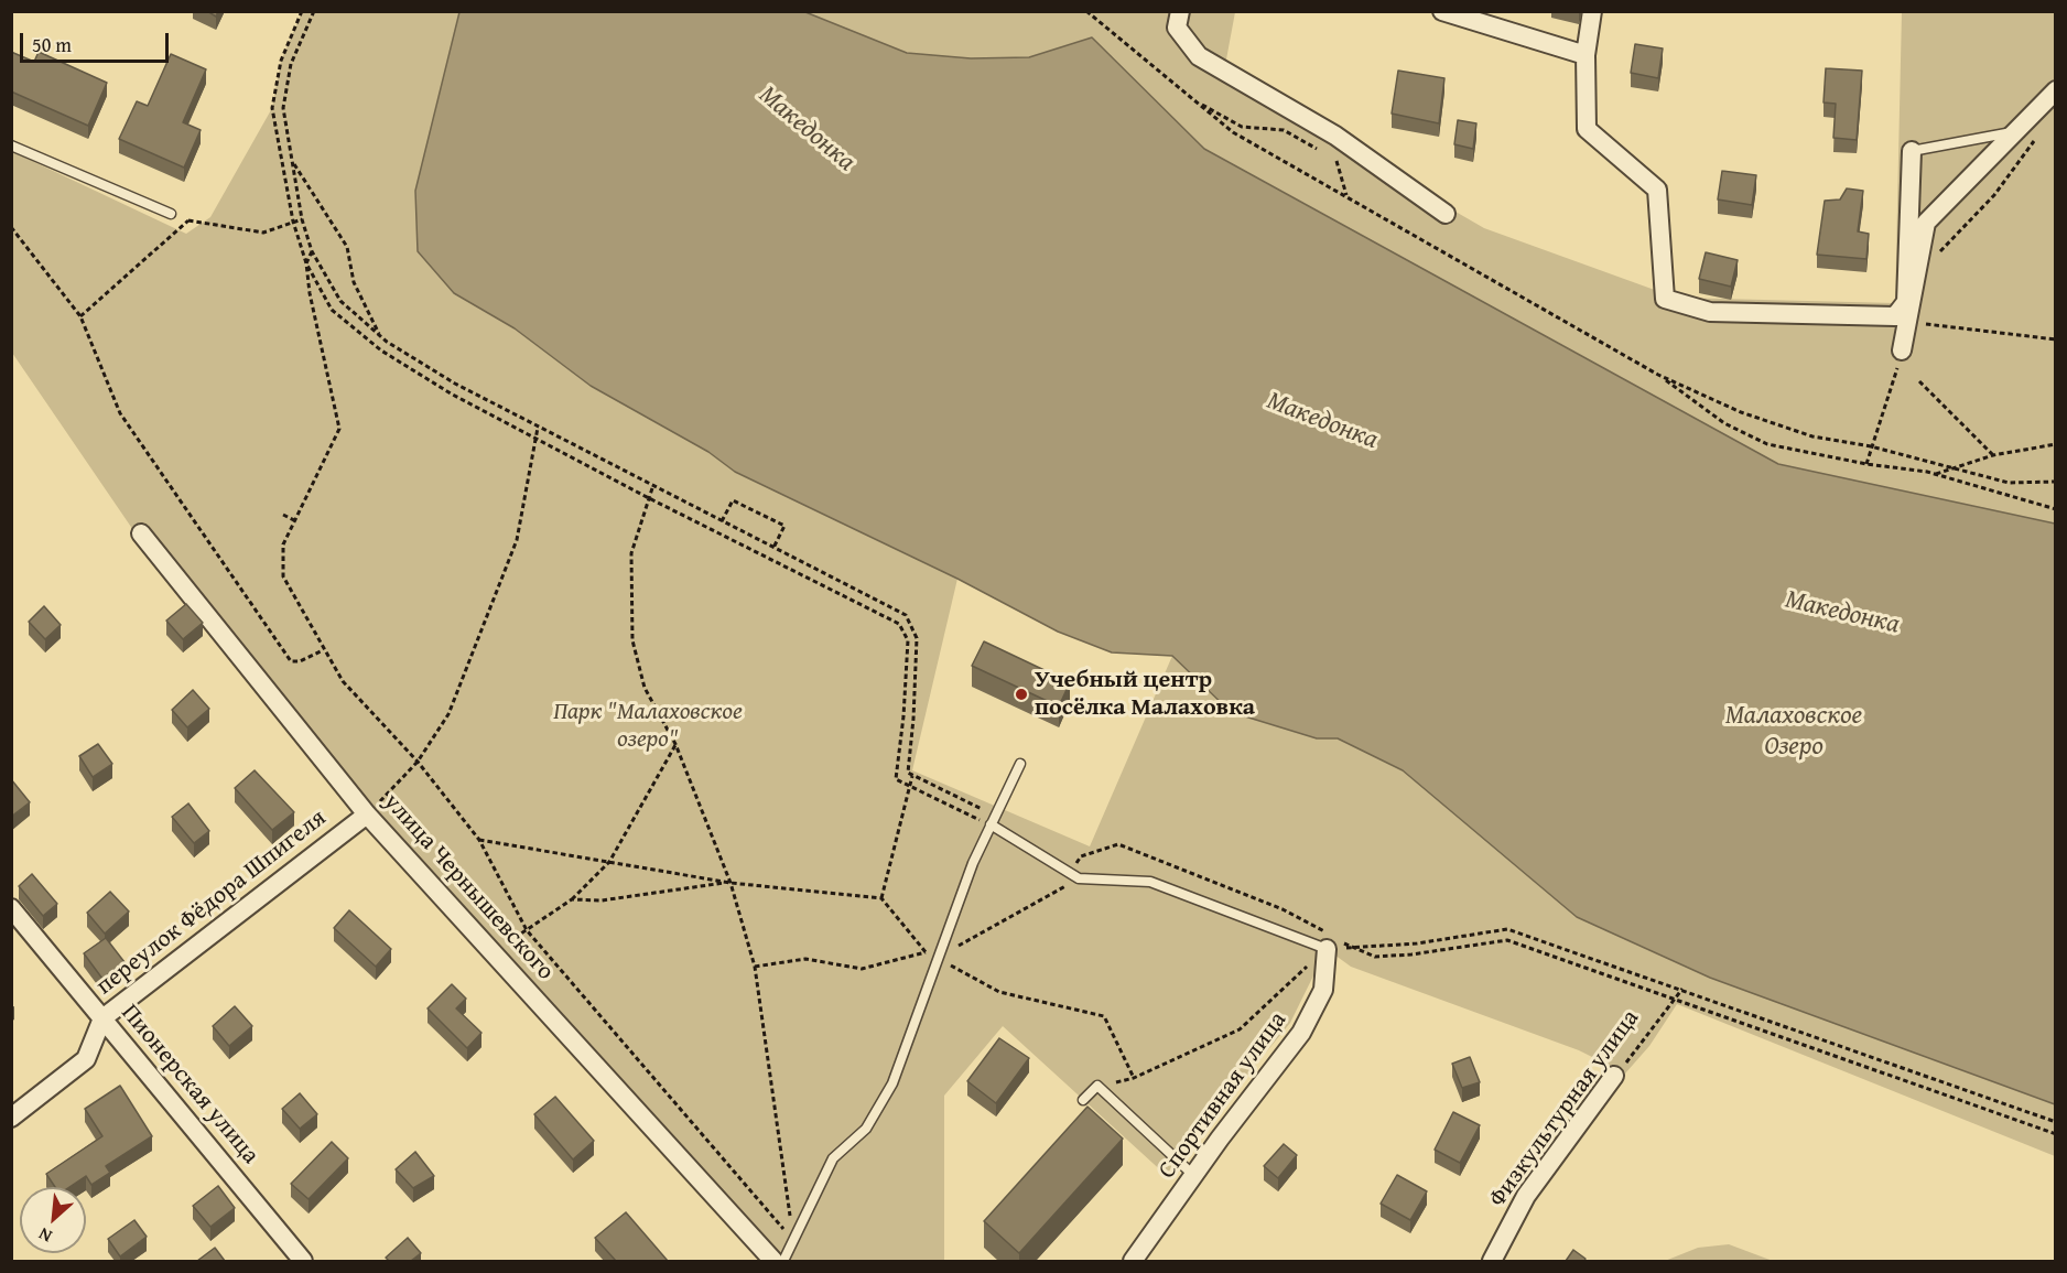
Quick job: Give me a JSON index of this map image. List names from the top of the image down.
{
  "streets": {
    "street": [
      "улица Чернышевского",
      "переулок Фёдора Шпигеля",
      "Пионерская улица",
      "Спортивная улица",
      "Физкультурная улица"
    ]
  },
  "crossings": [
    ["улица Чернышевского", "переулок Фёдора Шпигеля"],
    ["переулок Фёдора Шпигеля", "Пионерская улица"]
  ],
  "water": ["Македонка", "Малаховское Озеро"],
  "parks": ["Парк \"Малаховское озеро\""],
  "places": ["Учебный центр посёлка Малаховка"],
  "scale_bar": "50 m",
  "north": "bottom left"
}
